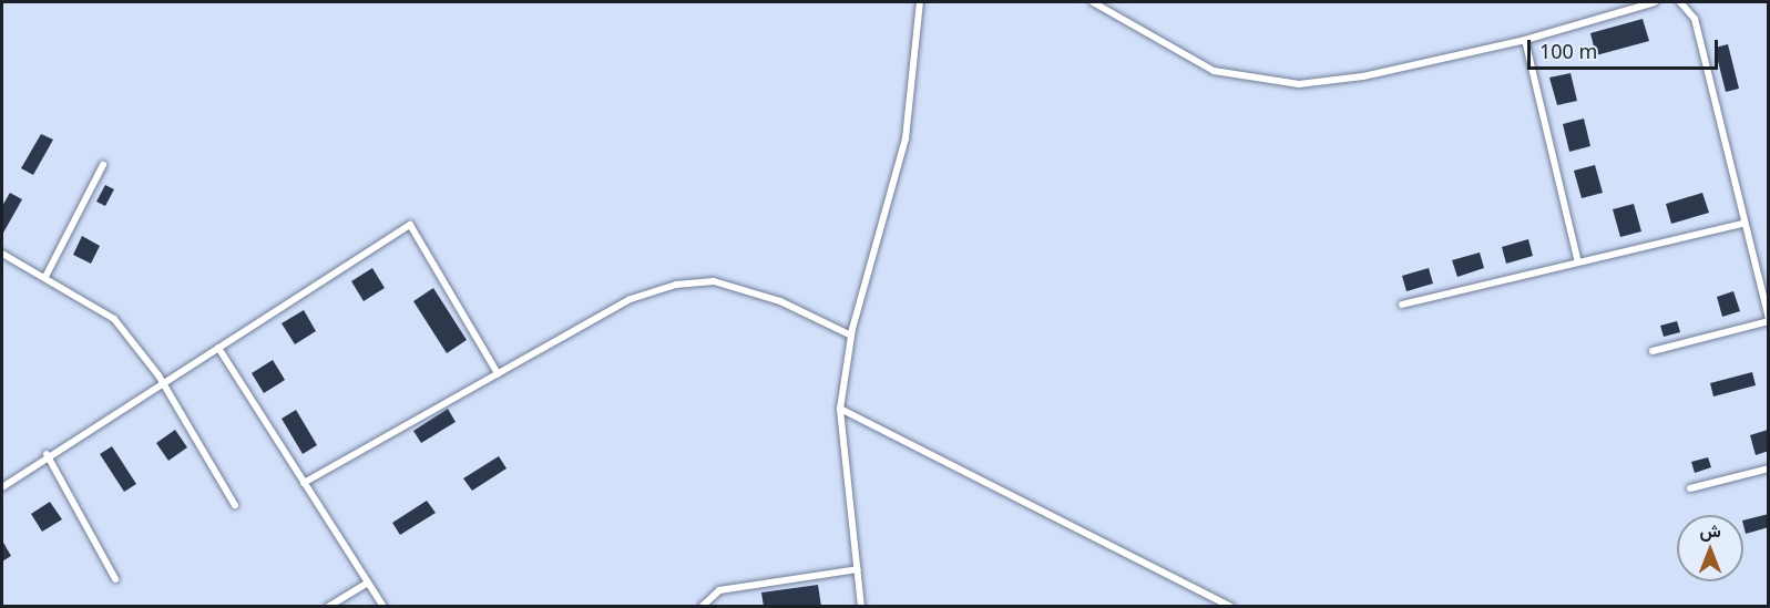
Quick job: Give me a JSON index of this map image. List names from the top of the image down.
{
  "scale_bar": "100 m",
  "north": "top"
}
